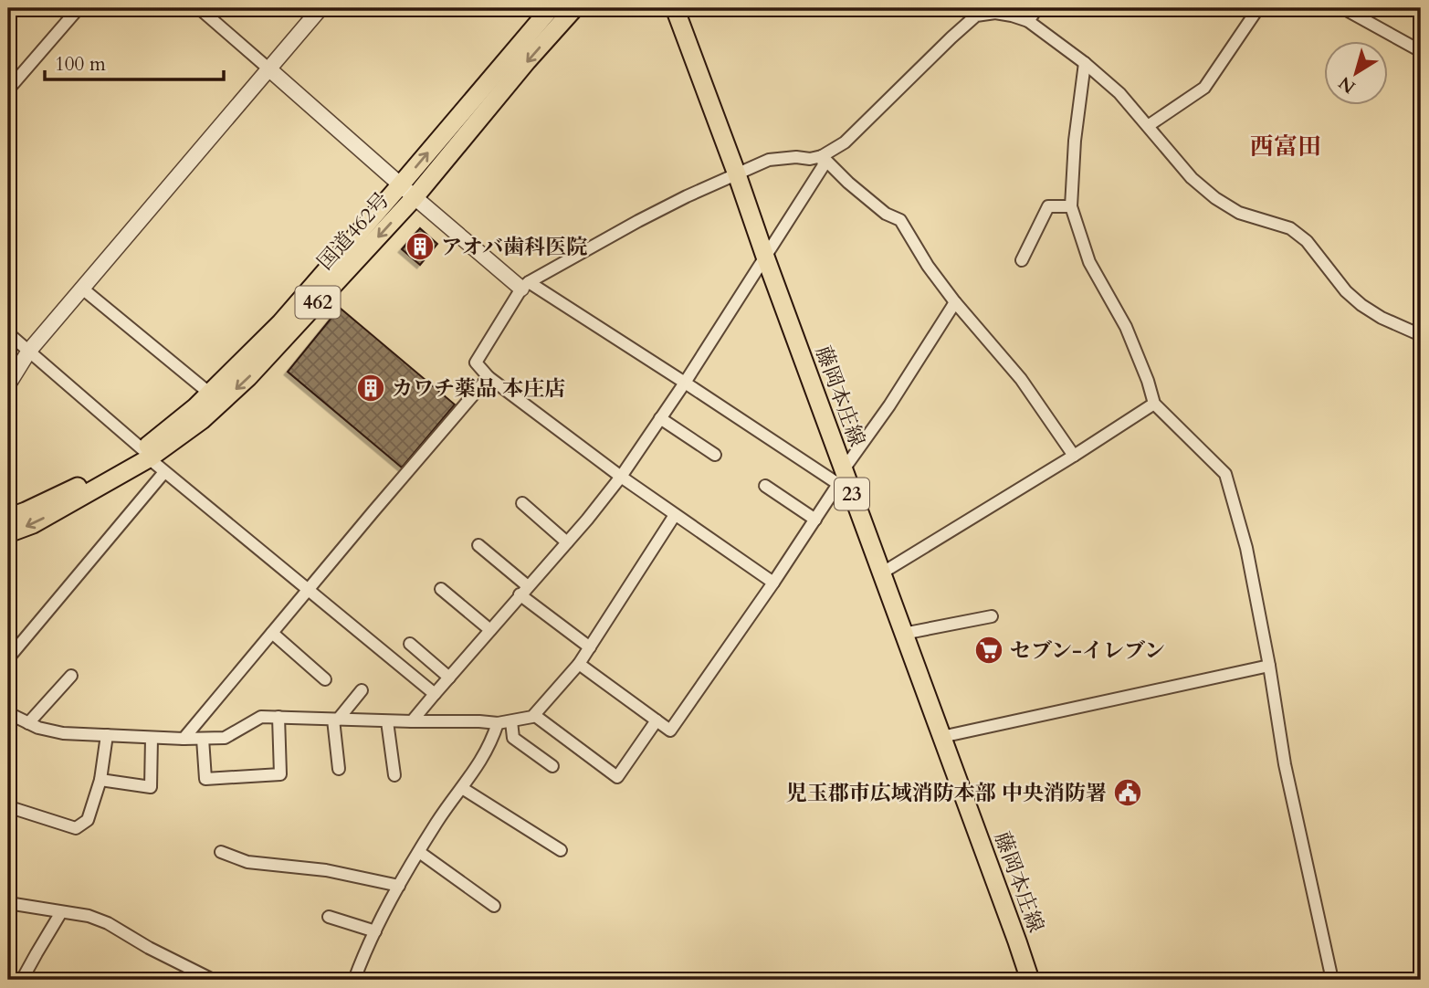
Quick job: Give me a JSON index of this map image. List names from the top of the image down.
{
  "streets": {
    "main road": [
      "国道462号",
      "462",
      "藤岡本庄線",
      "23"
    ]
  },
  "districts": ["西富田"],
  "places": {
    "building": ["アオバ歯科医院", "カワチ薬品 本庄店"],
    "supermarket": ["セブン-イレブン"],
    "public building": ["児玉郡市広域消防本部 中央消防署"]
  },
  "scale_bar": "100 m",
  "north": "bottom left"
}
